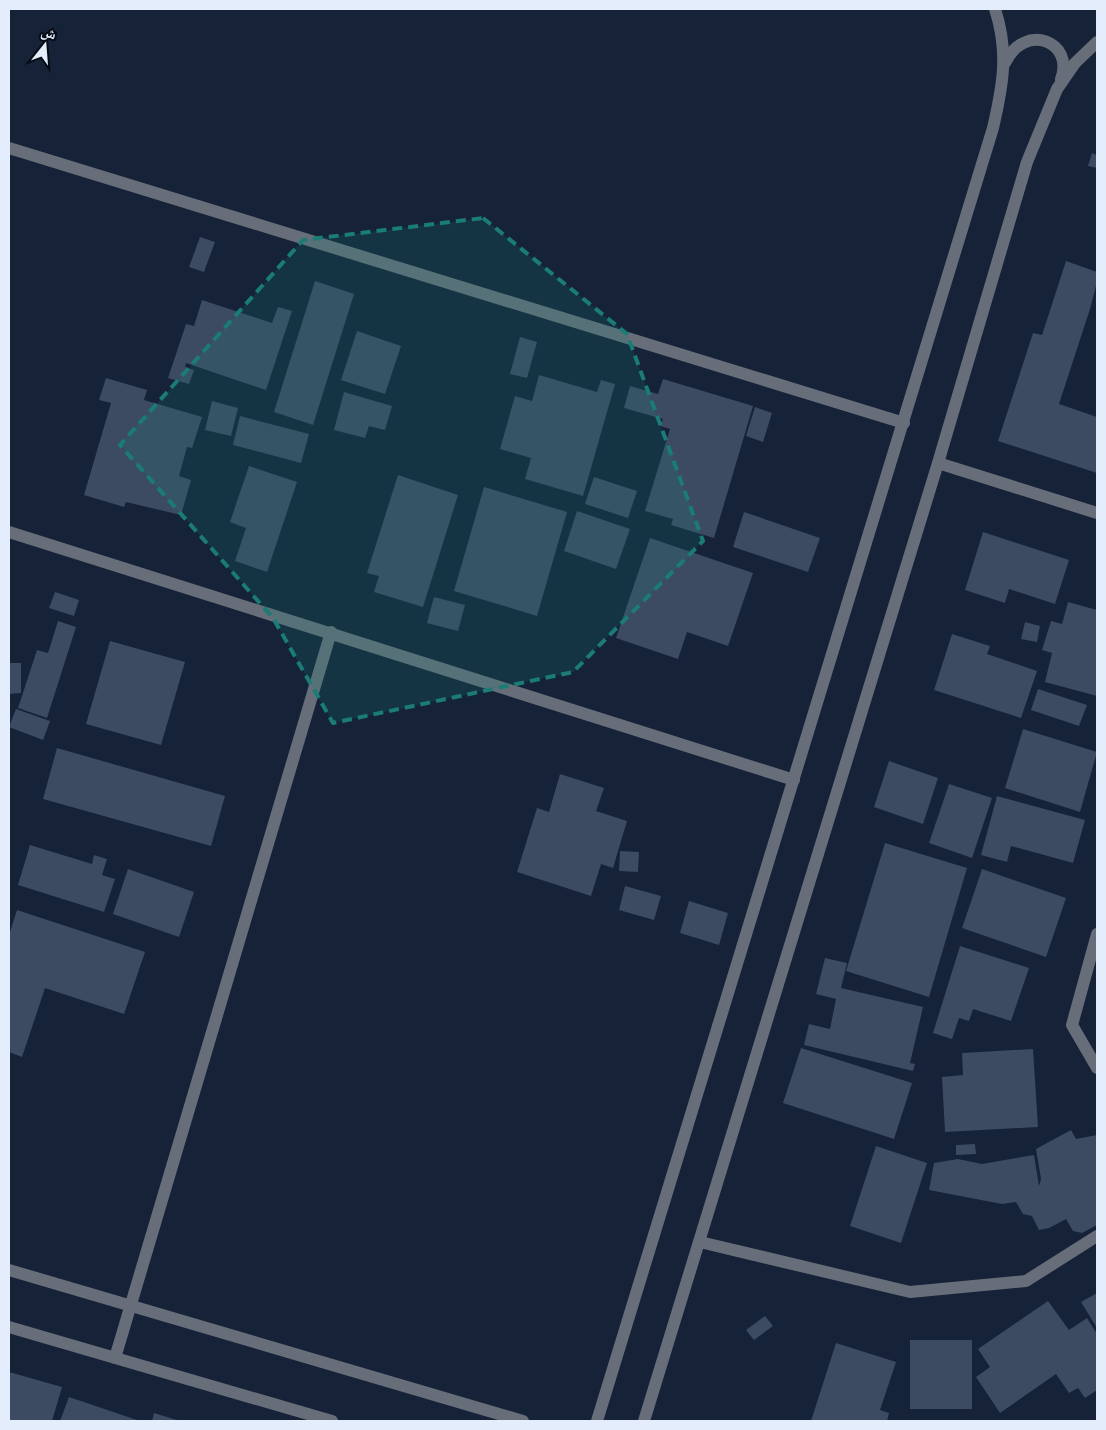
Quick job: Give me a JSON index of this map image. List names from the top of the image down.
{
  "north": "top"
}
